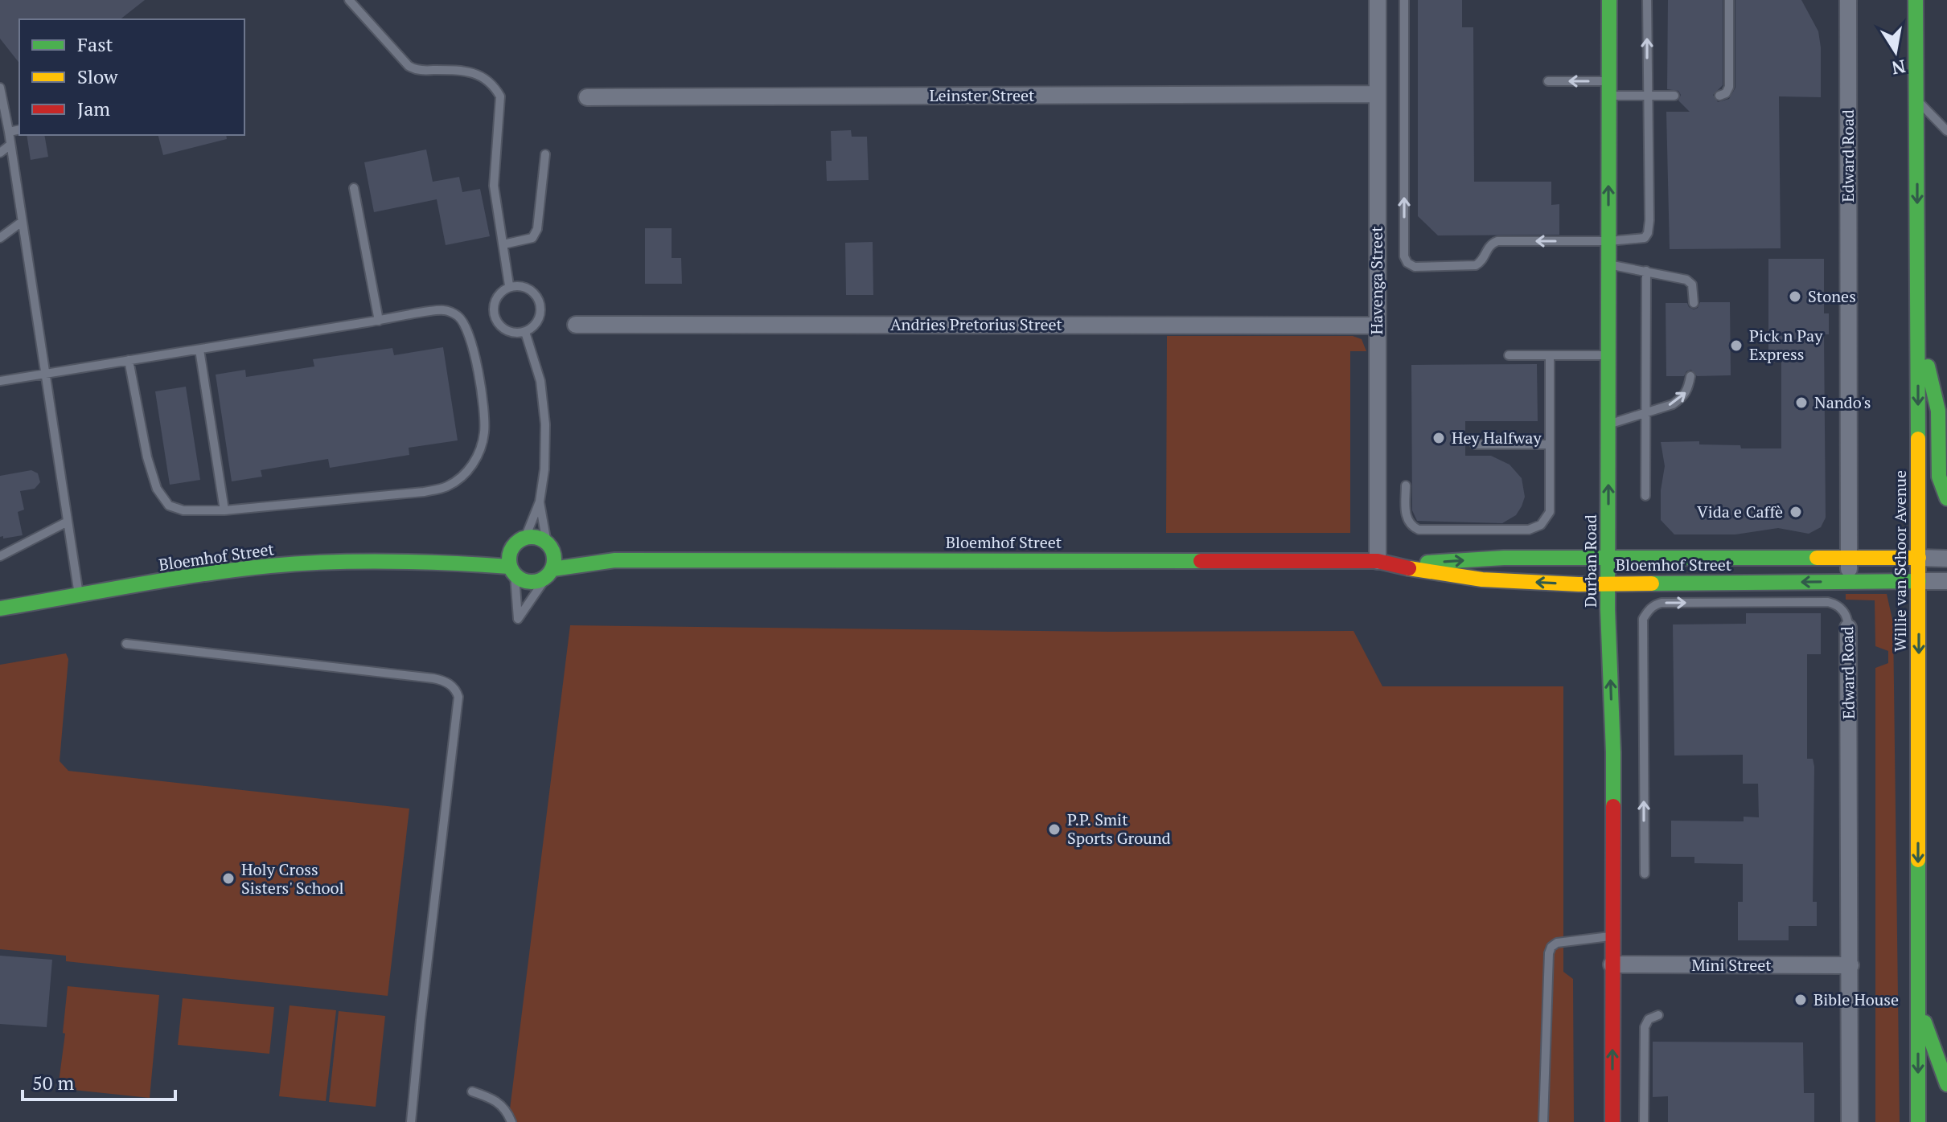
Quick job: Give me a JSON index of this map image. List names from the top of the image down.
{
  "streets": {
    "street": [
      "Leinster Street",
      "Edward Road",
      "Havenga Street",
      "Andries Pretorius Street",
      "Bloemhof Street",
      "Durban Road",
      "Willie van Schoor Avenue",
      "Mini Street"
    ]
  },
  "crossings": [
    ["Leinster Street", "Havenga Street"],
    ["Edward Road", "Bloemhof Street"],
    ["Edward Road", "Mini Street"],
    ["Havenga Street", "Andries Pretorius Street"],
    ["Havenga Street", "Bloemhof Street"],
    ["Bloemhof Street", "Durban Road"],
    ["Bloemhof Street", "Willie van Schoor Avenue"],
    ["Durban Road", "Mini Street"]
  ],
  "one_way": ["Durban Road", "Willie van Schoor Avenue"],
  "places": [
    "Stones",
    "Pick n Pay Express",
    "Nando's",
    "Hey Halfway",
    "Vida e Caffè",
    "P.P. Smit Sports Ground",
    "Holy Cross Sisters' School",
    "Bible House"
  ],
  "legend": ["Fast", "Slow", "Jam"],
  "scale_bar": "50 m",
  "north": "bottom"
}
